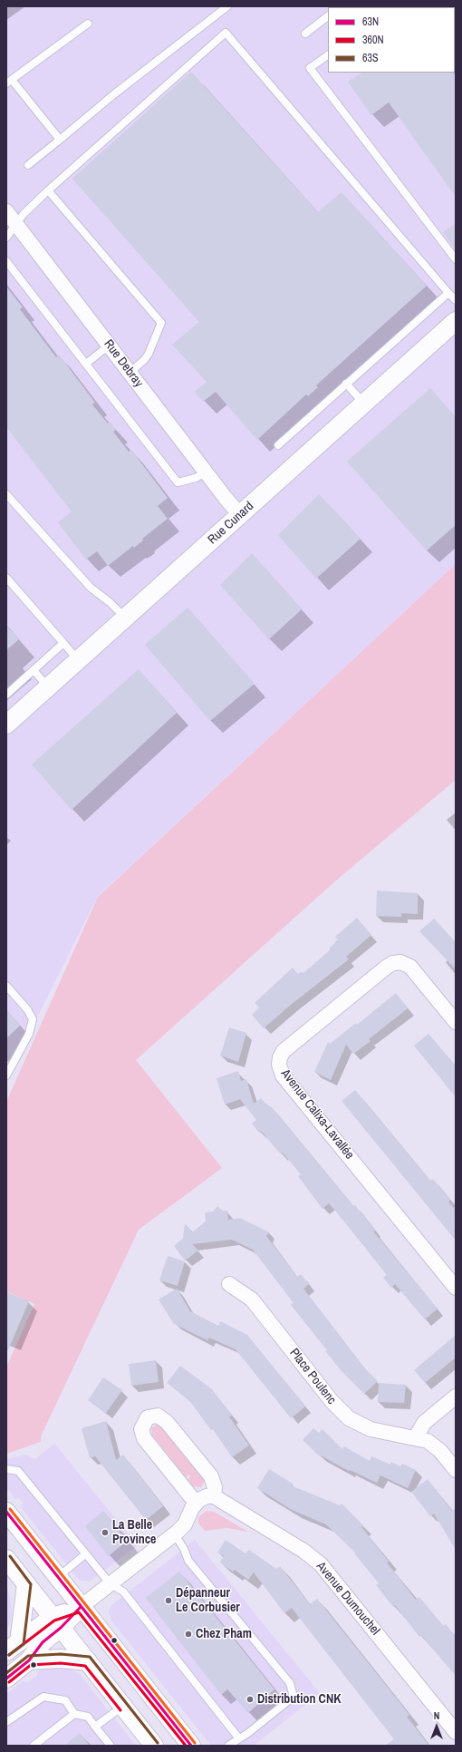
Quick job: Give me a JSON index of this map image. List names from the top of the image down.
{
  "streets": {
    "street": [
      "Rue Debray",
      "Rue Cunard",
      "Avenue Calixa-Lavallée",
      "Place Poulenc",
      "Avenue Dumouchel"
    ]
  },
  "crossings": [
    ["Rue Debray", "Rue Cunard"]
  ],
  "places": [
    "La Belle Province",
    "Dépanneur Le Corbusier",
    "Chez Pham",
    "Distribution CNK"
  ],
  "lines": ["transit line 63N", "transit line 63S", "transit line 360N"],
  "legend": ["63N", "360N", "63S"],
  "north": "top"
}
